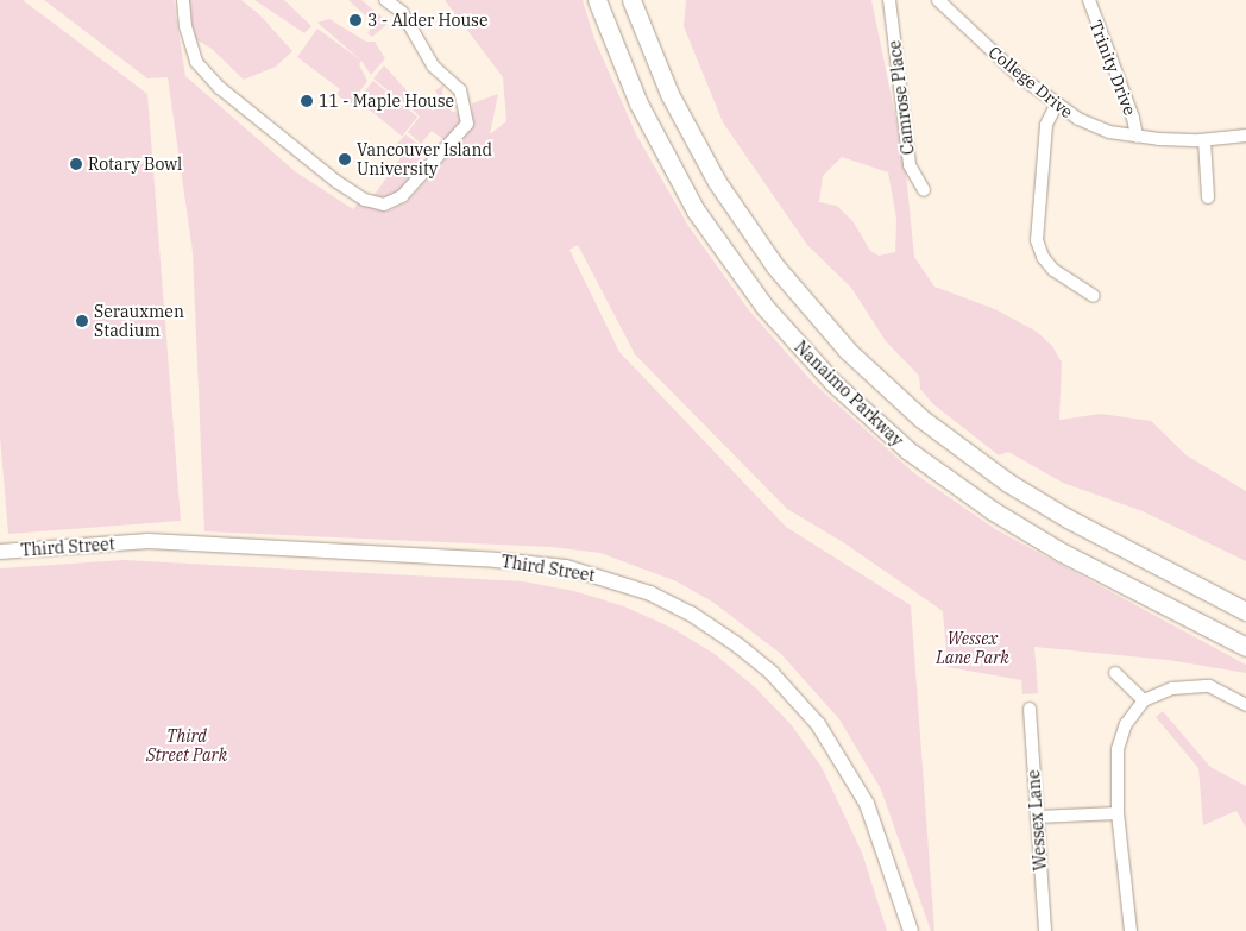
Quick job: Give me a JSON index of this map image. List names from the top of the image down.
{
  "streets": {
    "highway": ["Nanaimo Parkway"],
    "main road": ["Third Street"],
    "street": [
      "Trinity Drive",
      "College Drive",
      "Camrose Place",
      "Wessex Lane"
    ]
  },
  "crossings": [
    ["Trinity Drive", "College Drive"]
  ],
  "parks": ["Wessex Lane Park", "Third Street Park"],
  "places": [
    "3 - Alder House",
    "11 - Maple House",
    "Vancouver Island University",
    "Rotary Bowl",
    "Serauxmen Stadium"
  ]
}
